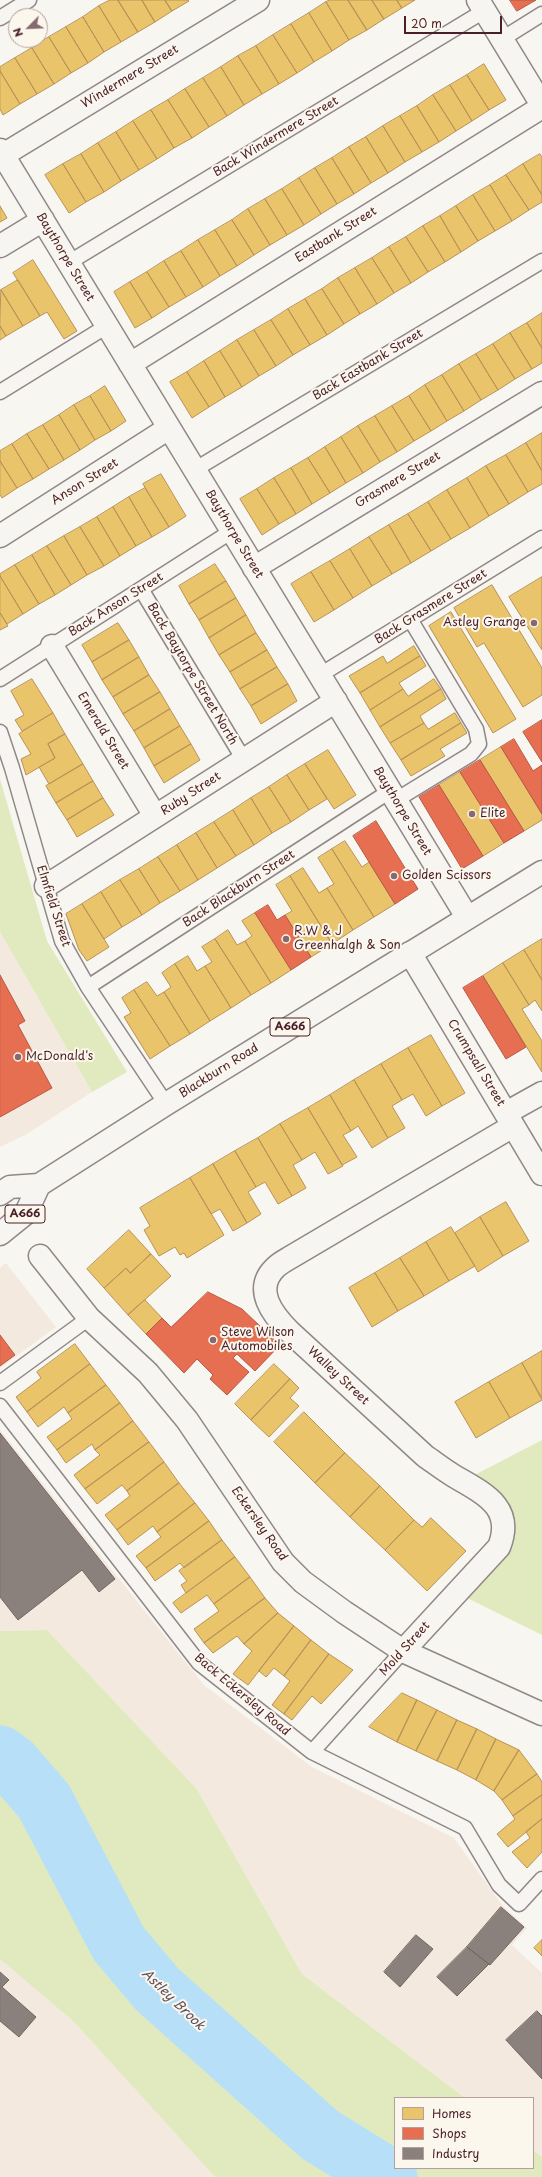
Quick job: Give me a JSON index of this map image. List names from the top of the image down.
{
  "streets": {
    "main road": [
      "Windermere Street",
      "Eastbank Street",
      "Baythorpe Street",
      "Grasmere Street",
      "Anson Street",
      "Emerald Street",
      "Ruby Street",
      "A666",
      "Crumpsall Street",
      "Blackburn Road",
      "Walley Street",
      "Eckersley Road",
      "Mold Street"
    ],
    "lane": [
      "Back Windermere Street",
      "Back Eastbank Street",
      "Back Anson Street",
      "Back Grasmere Street",
      "Back Baytorpe Street North",
      "Back Blackburn Street",
      "Elmfield Street",
      "Back Eckersley Road"
    ]
  },
  "crossings": [
    ["Windermere Street", "Baythorpe Street"],
    ["Back Windermere Street", "Baythorpe Street"],
    ["Eastbank Street", "Baythorpe Street"],
    ["Baythorpe Street", "Back Eastbank Street"],
    ["Baythorpe Street", "Grasmere Street"],
    ["Baythorpe Street", "Anson Street"],
    ["Baythorpe Street", "Back Anson Street"],
    ["Baythorpe Street", "Back Grasmere Street"],
    ["Baythorpe Street", "Ruby Street"],
    ["Baythorpe Street", "Back Blackburn Street"],
    ["Baythorpe Street", "Blackburn Road"],
    ["Back Anson Street", "Back Baytorpe Street North"],
    ["Back Anson Street", "Emerald Street"],
    ["Back Grasmere Street", "Back Blackburn Street"],
    ["Back Baytorpe Street North", "Ruby Street"],
    ["Emerald Street", "Ruby Street"],
    ["Ruby Street", "Elmfield Street"],
    ["Back Blackburn Street", "Elmfield Street"],
    ["Elmfield Street", "Blackburn Road"],
    ["A666", "Blackburn Road"],
    ["Crumpsall Street", "Blackburn Road"],
    ["Crumpsall Street", "Walley Street"],
    ["Walley Street", "Mold Street"],
    ["Eckersley Road", "Mold Street"],
    ["Mold Street", "Back Eckersley Road"]
  ],
  "water": ["Astley Brook"],
  "places": [
    "Astley Grange",
    "Elite",
    "Golden Scissors",
    "R.W & J Greenhalgh & Son",
    "McDonald's",
    "Steve Wilson Automobiles"
  ],
  "legend": ["Homes", "Shops", "Industry"],
  "scale_bar": "20 m",
  "north": "bottom left"
}
